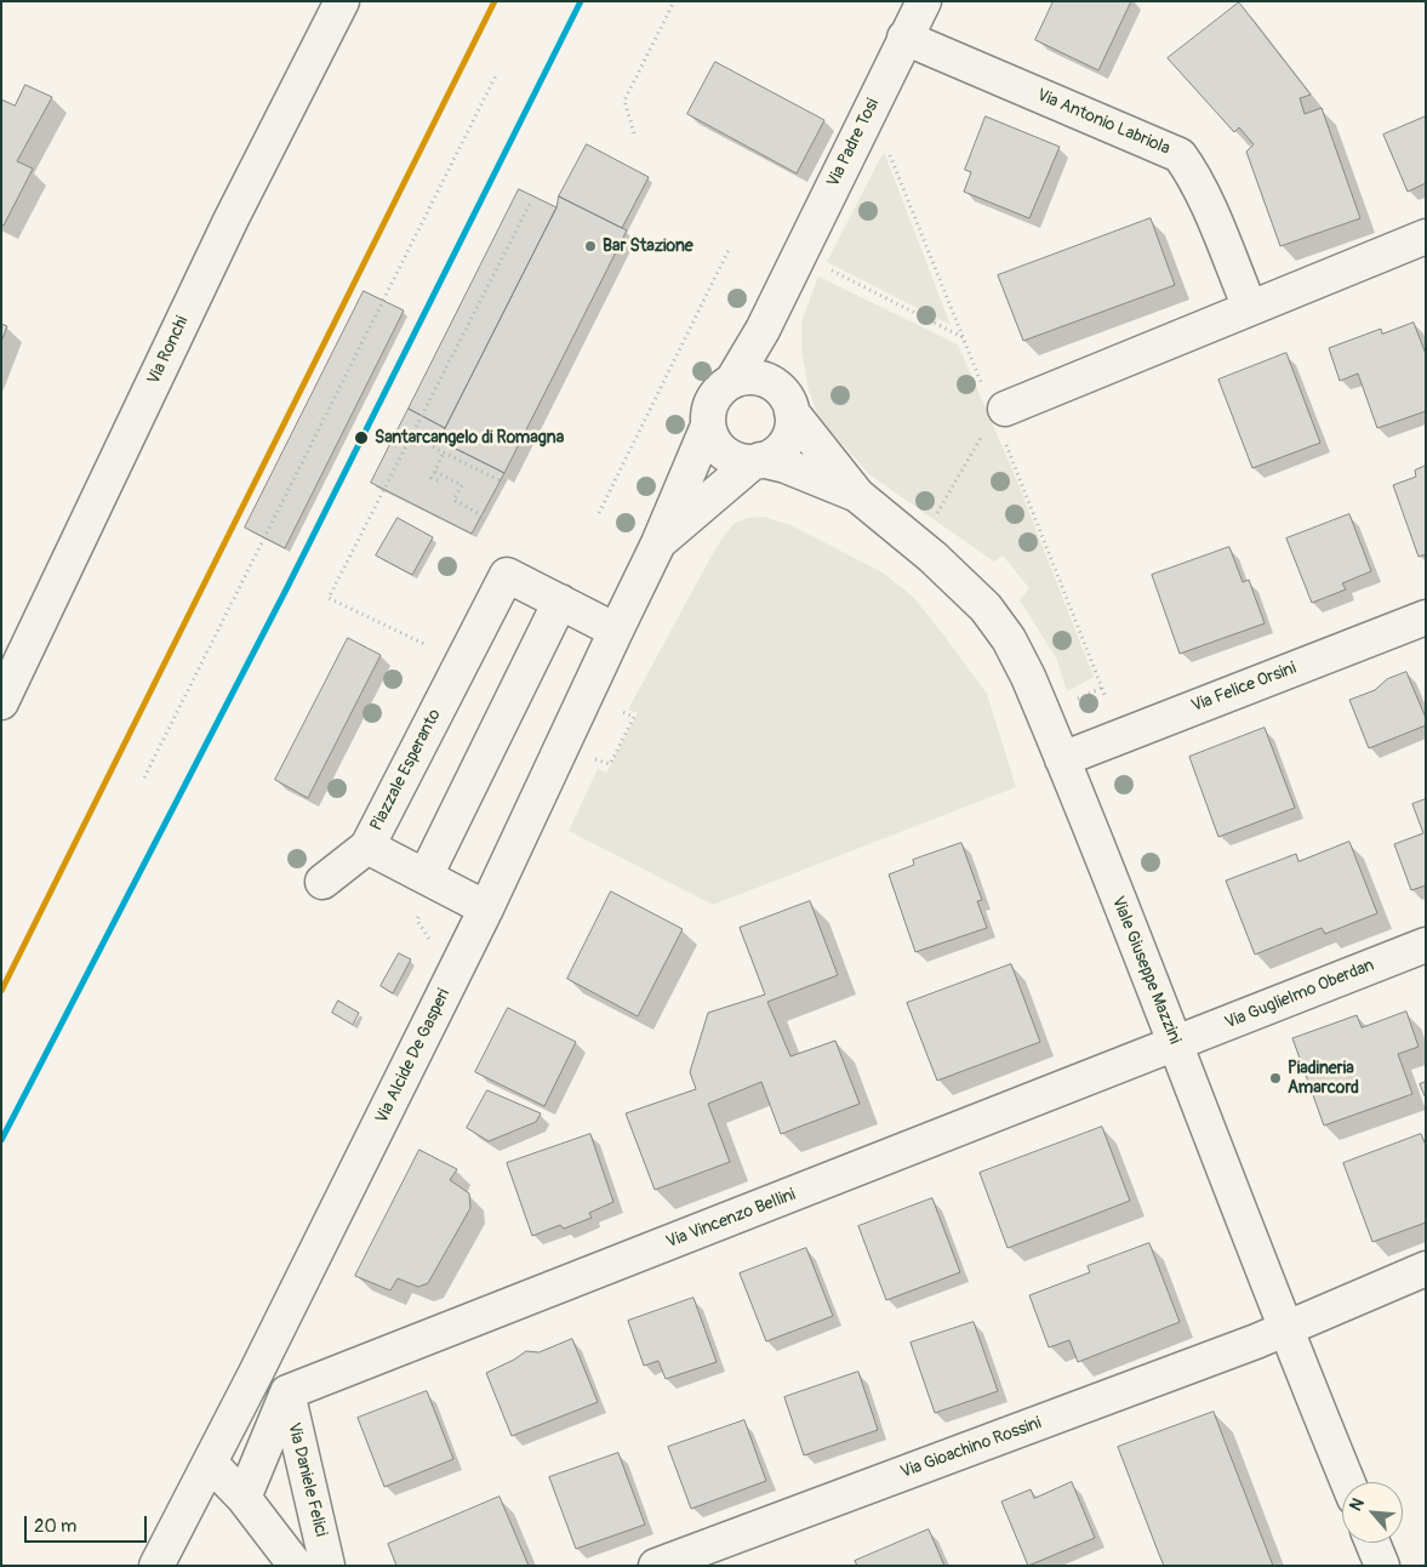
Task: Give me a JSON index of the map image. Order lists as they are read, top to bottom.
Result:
{
  "streets": {
    "street": [
      "Via Antonio Labriola",
      "Via Padre Tosi",
      "Via Ronchi",
      "Via Felice Orsini",
      "Piazzale Esperanto",
      "Viale Giuseppe Mazzini",
      "Via Guglielmo Oberdan",
      "Via Alcide De Gasperi",
      "Via Vincenzo Bellini",
      "Via Gioachino Rossini",
      "Via Daniele Felici"
    ]
  },
  "crossings": [
    ["Via Antonio Labriola", "Via Padre Tosi"],
    ["Via Padre Tosi", "Viale Giuseppe Mazzini"],
    ["Via Padre Tosi", "Via Alcide De Gasperi"],
    ["Via Felice Orsini", "Viale Giuseppe Mazzini"],
    ["Piazzale Esperanto", "Via Alcide De Gasperi"],
    ["Viale Giuseppe Mazzini", "Via Guglielmo Oberdan"],
    ["Viale Giuseppe Mazzini", "Via Alcide De Gasperi"],
    ["Viale Giuseppe Mazzini", "Via Vincenzo Bellini"],
    ["Viale Giuseppe Mazzini", "Via Gioachino Rossini"],
    ["Via Guglielmo Oberdan", "Via Vincenzo Bellini"],
    ["Via Vincenzo Bellini", "Via Daniele Felici"]
  ],
  "places": ["Bar Stazione", "Santarcangelo di Romagna", "Piadineria Amarcord"],
  "scale_bar": "20 m",
  "north": "top left"
}
